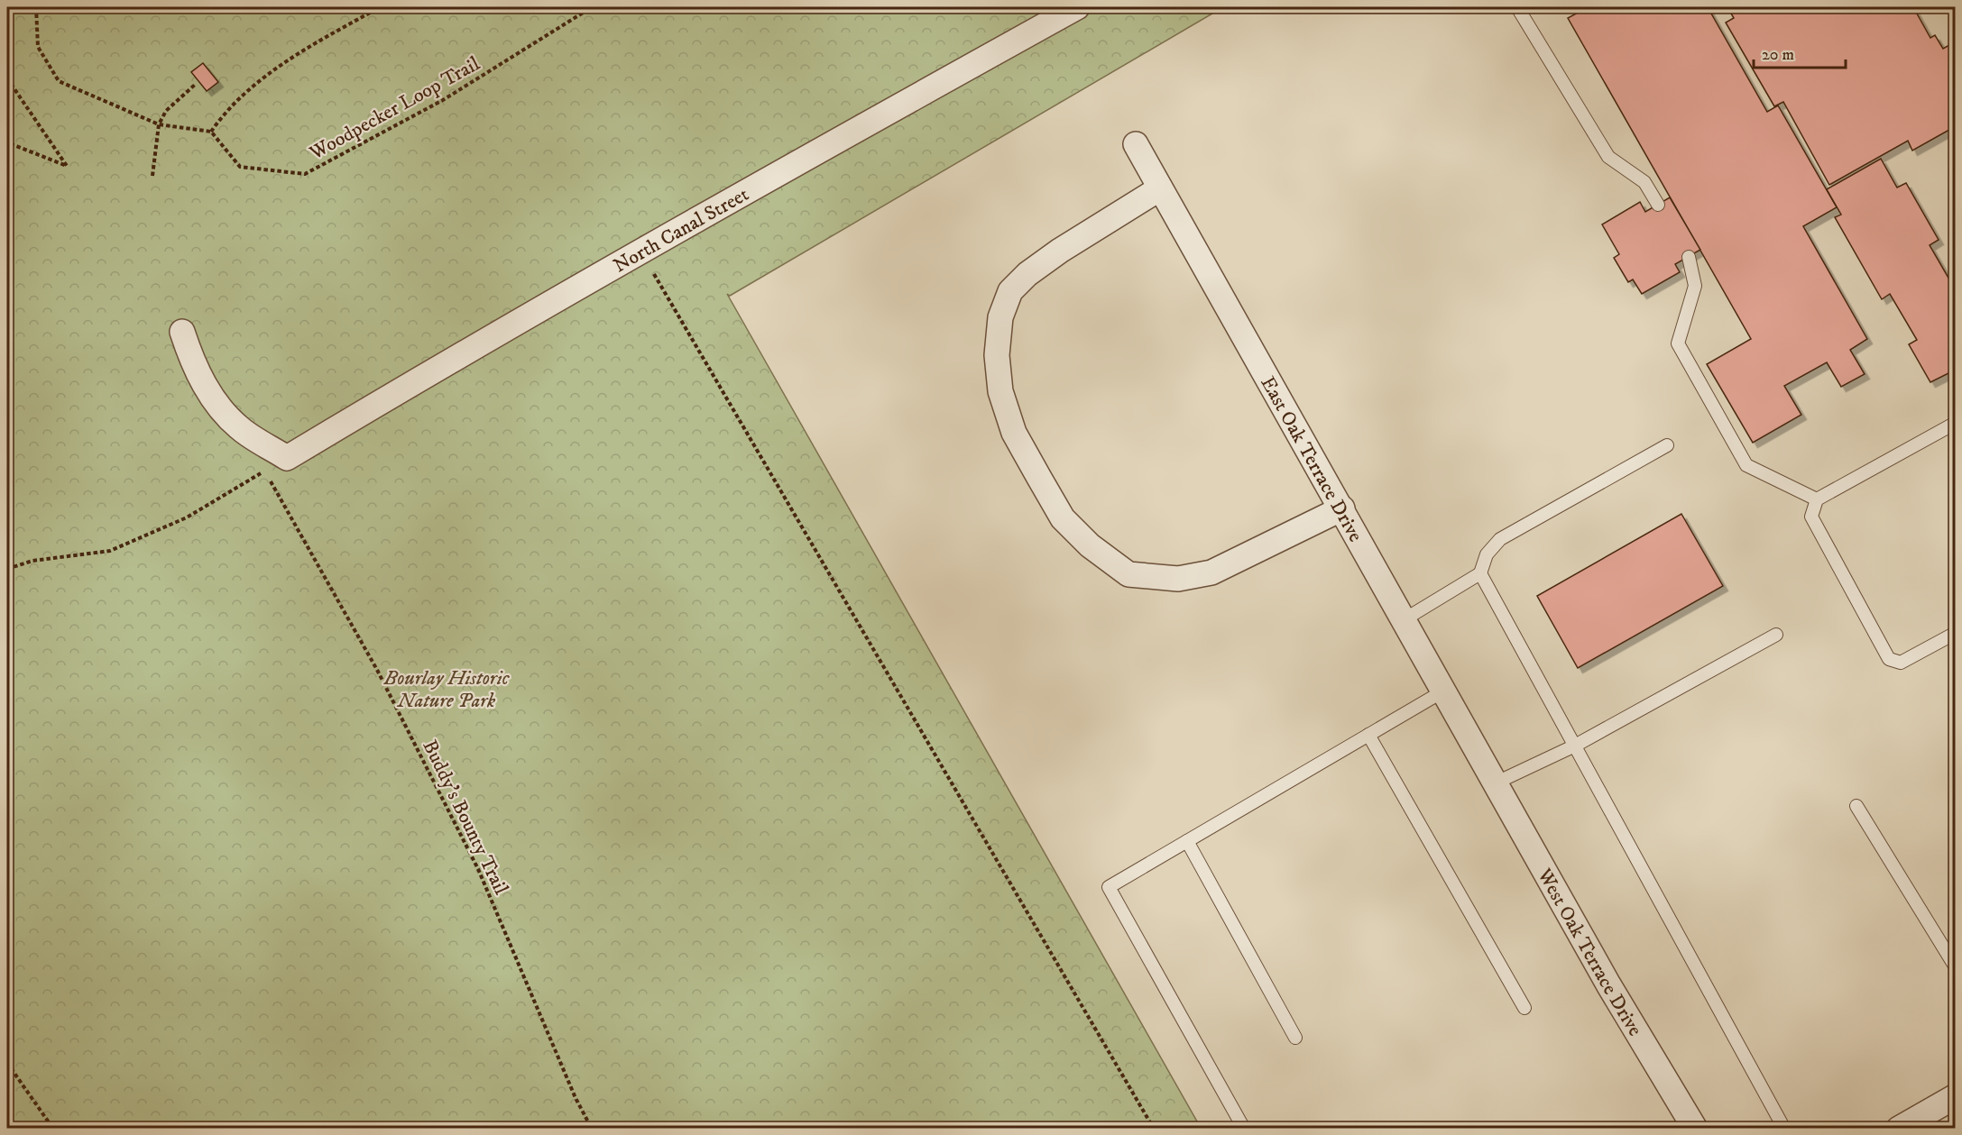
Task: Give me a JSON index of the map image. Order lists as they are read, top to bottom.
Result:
{
  "streets": {
    "street": ["North Canal Street", "East Oak Terrace Drive", "West Oak Terrace Drive"],
    "path": ["Woodpecker Loop Trail", "Buddy's Bounty Trail"]
  },
  "crossings": [
    ["East Oak Terrace Drive", "West Oak Terrace Drive"]
  ],
  "parks": ["Bourlay Historic Nature Park"],
  "scale_bar": "20 m"
}
